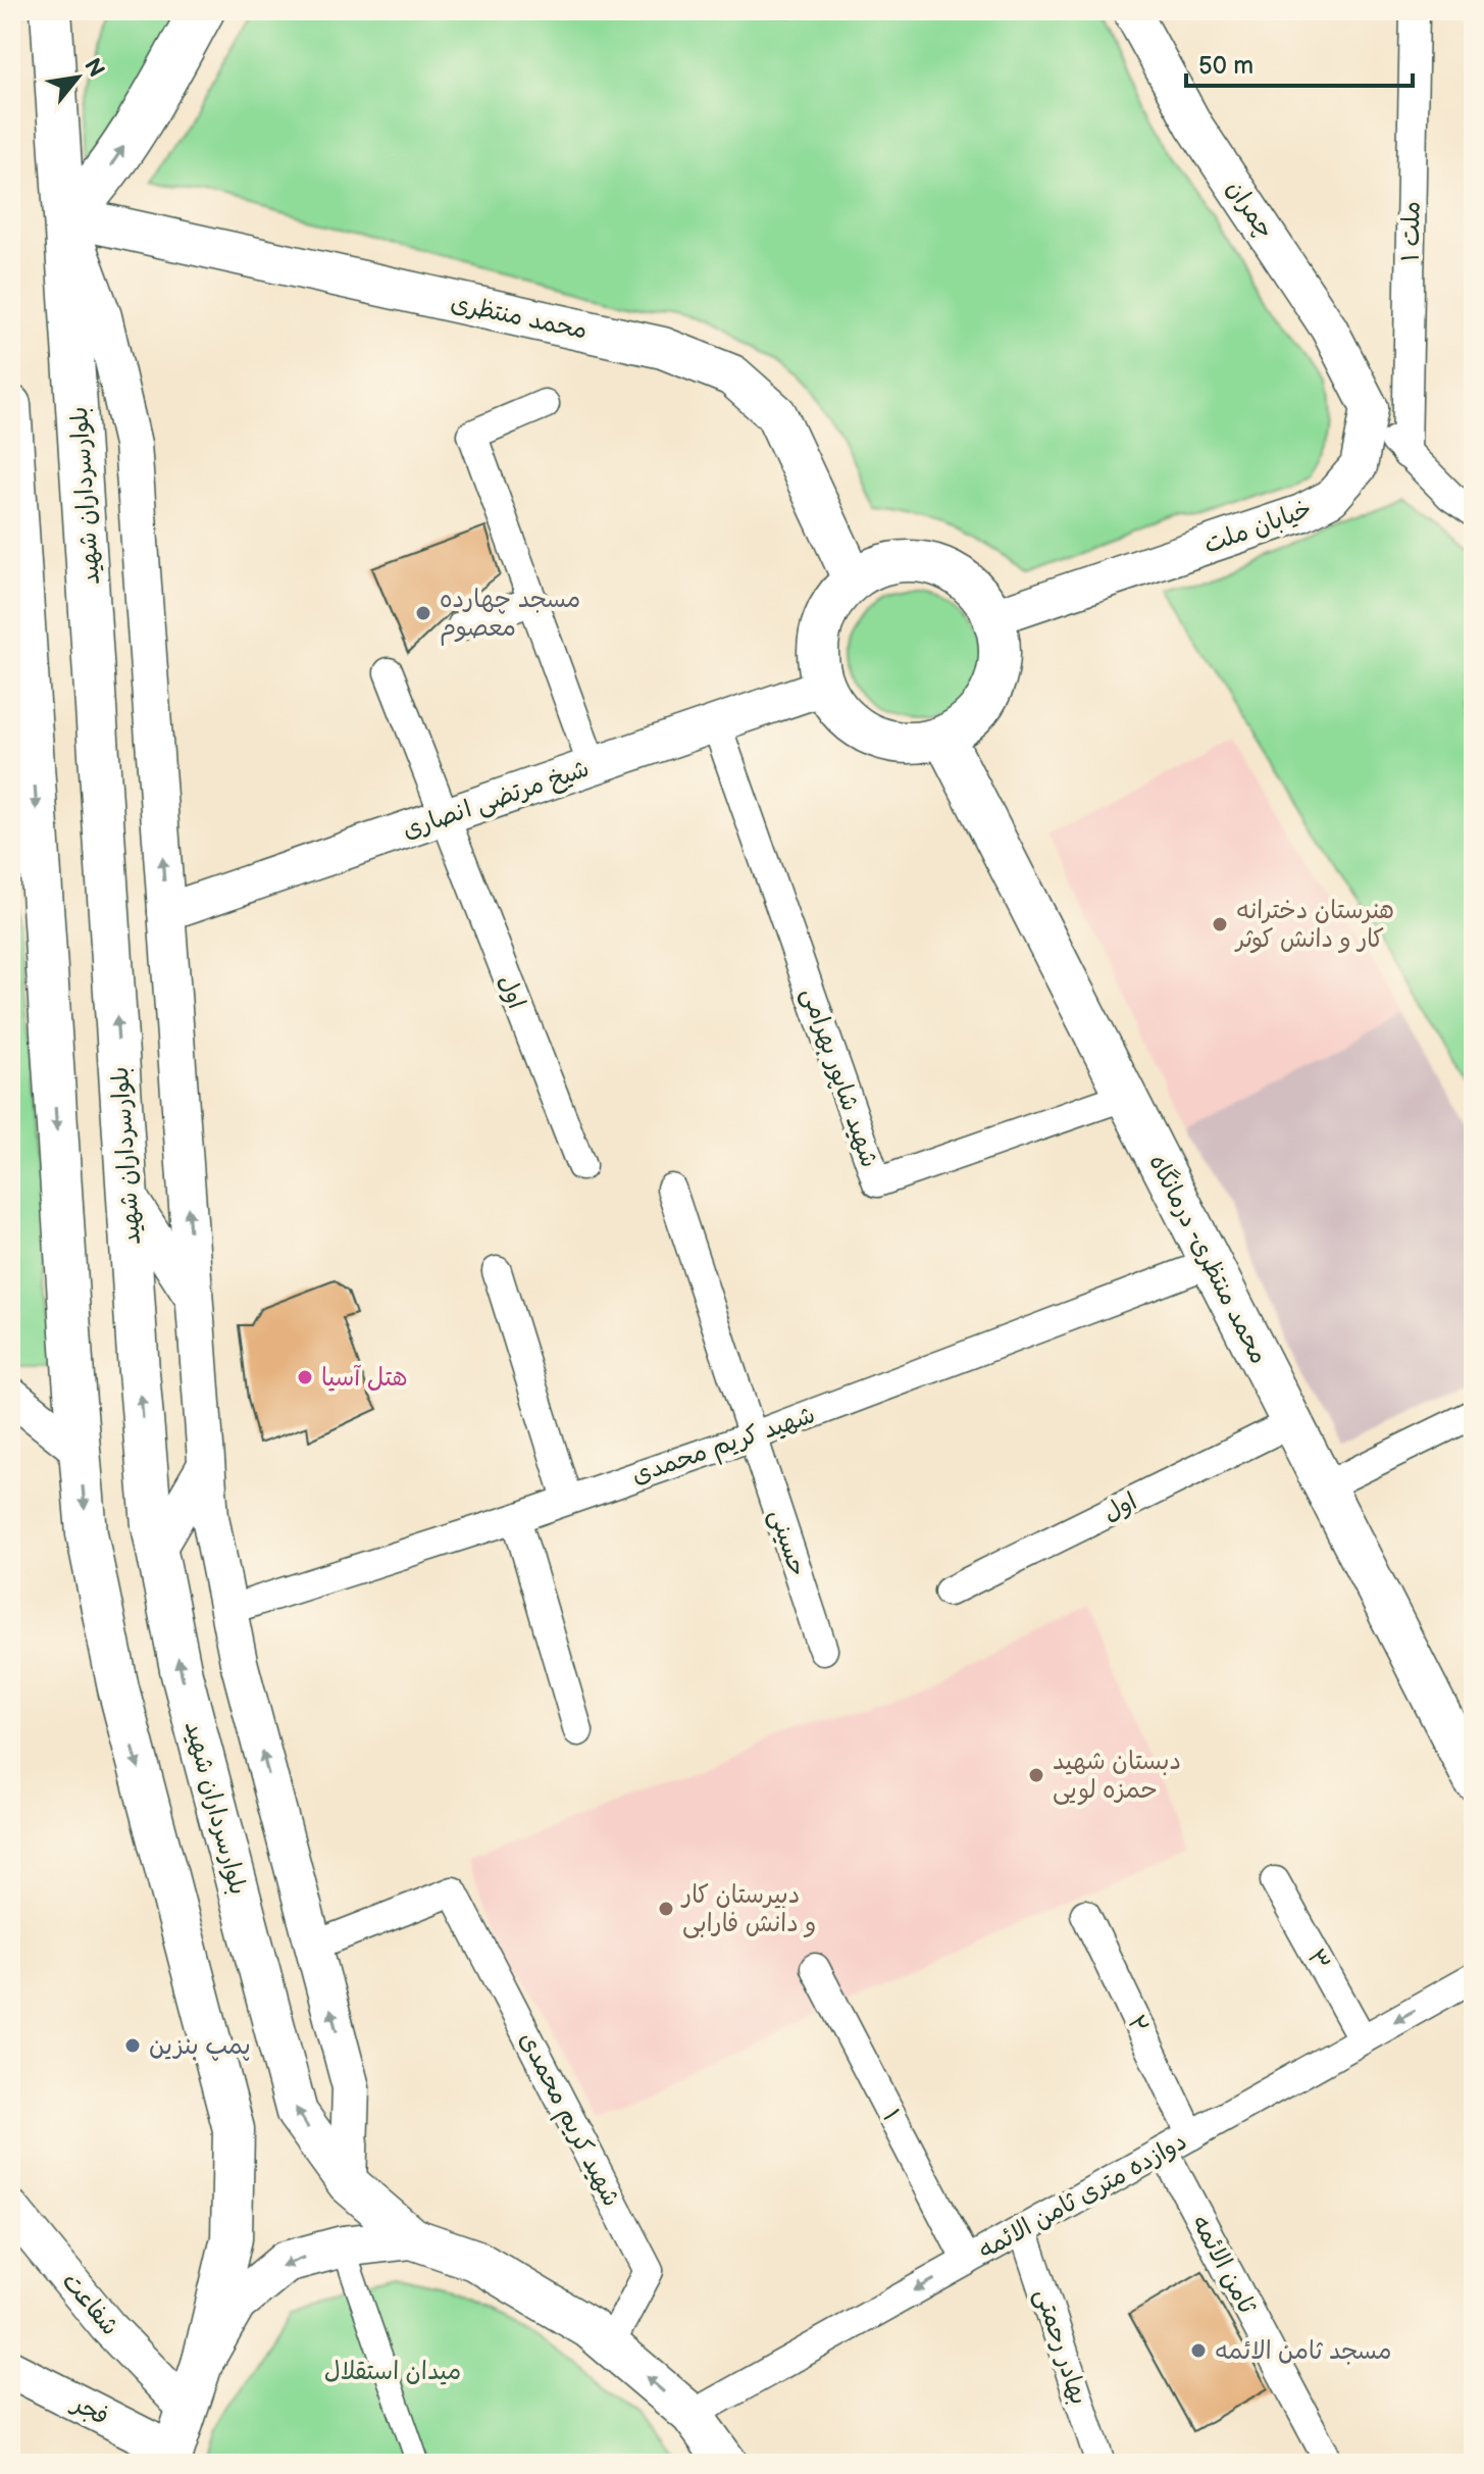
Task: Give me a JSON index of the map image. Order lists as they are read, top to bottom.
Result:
{
  "streets": {
    "main road": ["محمد منتظری", "بلوارسرداران شهید", "محمد منتظری- درمانگاه"],
    "street": [
      "چمران",
      "ملت ۱",
      "خیابان ملت",
      "شیخ مرتضی انصاری",
      "اول",
      "شهید شاپور بهرامی",
      "شهید کریم محمدی",
      "حسینی",
      "۳",
      "۲",
      "۱",
      "دوازده متری ثامن الائمه",
      "ثامن الائمه",
      "شفاعت",
      "بهادر رحمتی",
      "فجر"
    ]
  },
  "crossings": [
    ["چمران", "خیابان ملت"],
    ["محمد منتظری", "بلوارسرداران شهید"],
    ["محمد منتظری", "خیابان ملت"],
    ["محمد منتظری", "شیخ مرتضی انصاری"],
    ["محمد منتظری", "محمد منتظری- درمانگاه"],
    ["خیابان ملت", "شیخ مرتضی انصاری"],
    ["خیابان ملت", "محمد منتظری- درمانگاه"],
    ["شیخ مرتضی انصاری", "اول"],
    ["شیخ مرتضی انصاری", "شهید شاپور بهرامی"],
    ["شیخ مرتضی انصاری", "محمد منتظری- درمانگاه"],
    ["اول", "محمد منتظری- درمانگاه"],
    ["شهید شاپور بهرامی", "محمد منتظری- درمانگاه"],
    ["محمد منتظری- درمانگاه", "شهید کریم محمدی"],
    ["شهید کریم محمدی", "حسینی"],
    ["۳", "دوازده متری ثامن الائمه"],
    ["۲", "دوازده متری ثامن الائمه"],
    ["۱", "دوازده متری ثامن الائمه"],
    ["دوازده متری ثامن الائمه", "ثامن الائمه"],
    ["دوازده متری ثامن الائمه", "بهادر رحمتی"]
  ],
  "one_way": ["دوازده متری ثامن الائمه"],
  "parks": ["میدان استقلال"],
  "places": [
    "مسجد چهارده معصوم",
    "هنرستان دخترانه کار و دانش کوثر",
    "هتل آسیا",
    "دبستان شهید حمزه لویی",
    "دبیرستان کار و دانش فارابی",
    "پمپ بنزین",
    "مسجد ثامن الائمه"
  ],
  "scale_bar": "50 m",
  "north": "top right"
}
